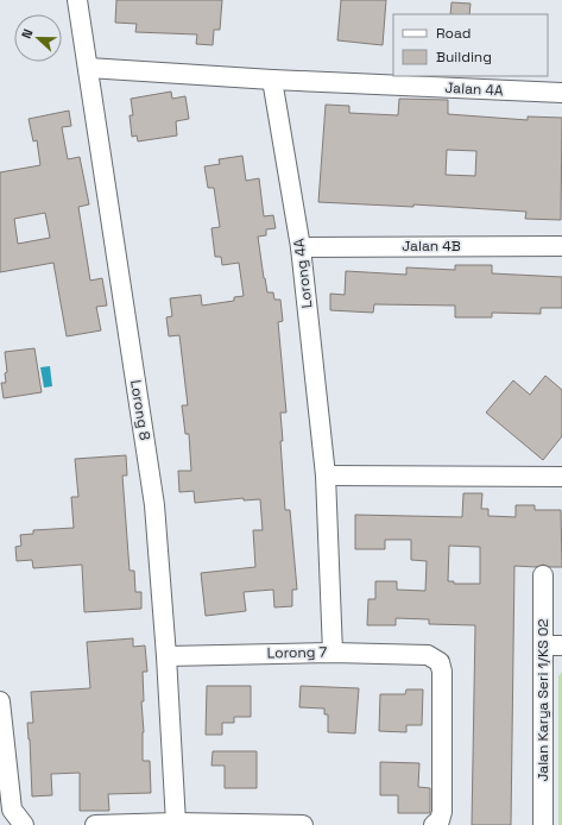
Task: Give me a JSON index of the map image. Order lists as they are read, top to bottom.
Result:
{
  "streets": {
    "street": [
      "Jalan 4A",
      "Jalan 4B",
      "Lorong 4A",
      "Lorong 8",
      "Lorong 7",
      "Jalan Karya Seri 1/KS 02"
    ]
  },
  "crossings": [
    ["Jalan 4A", "Lorong 4A"],
    ["Jalan 4B", "Lorong 4A"],
    ["Lorong 4A", "Lorong 7"],
    ["Lorong 8", "Lorong 7"]
  ],
  "legend": ["Road", "Building"],
  "north": "left"
}
